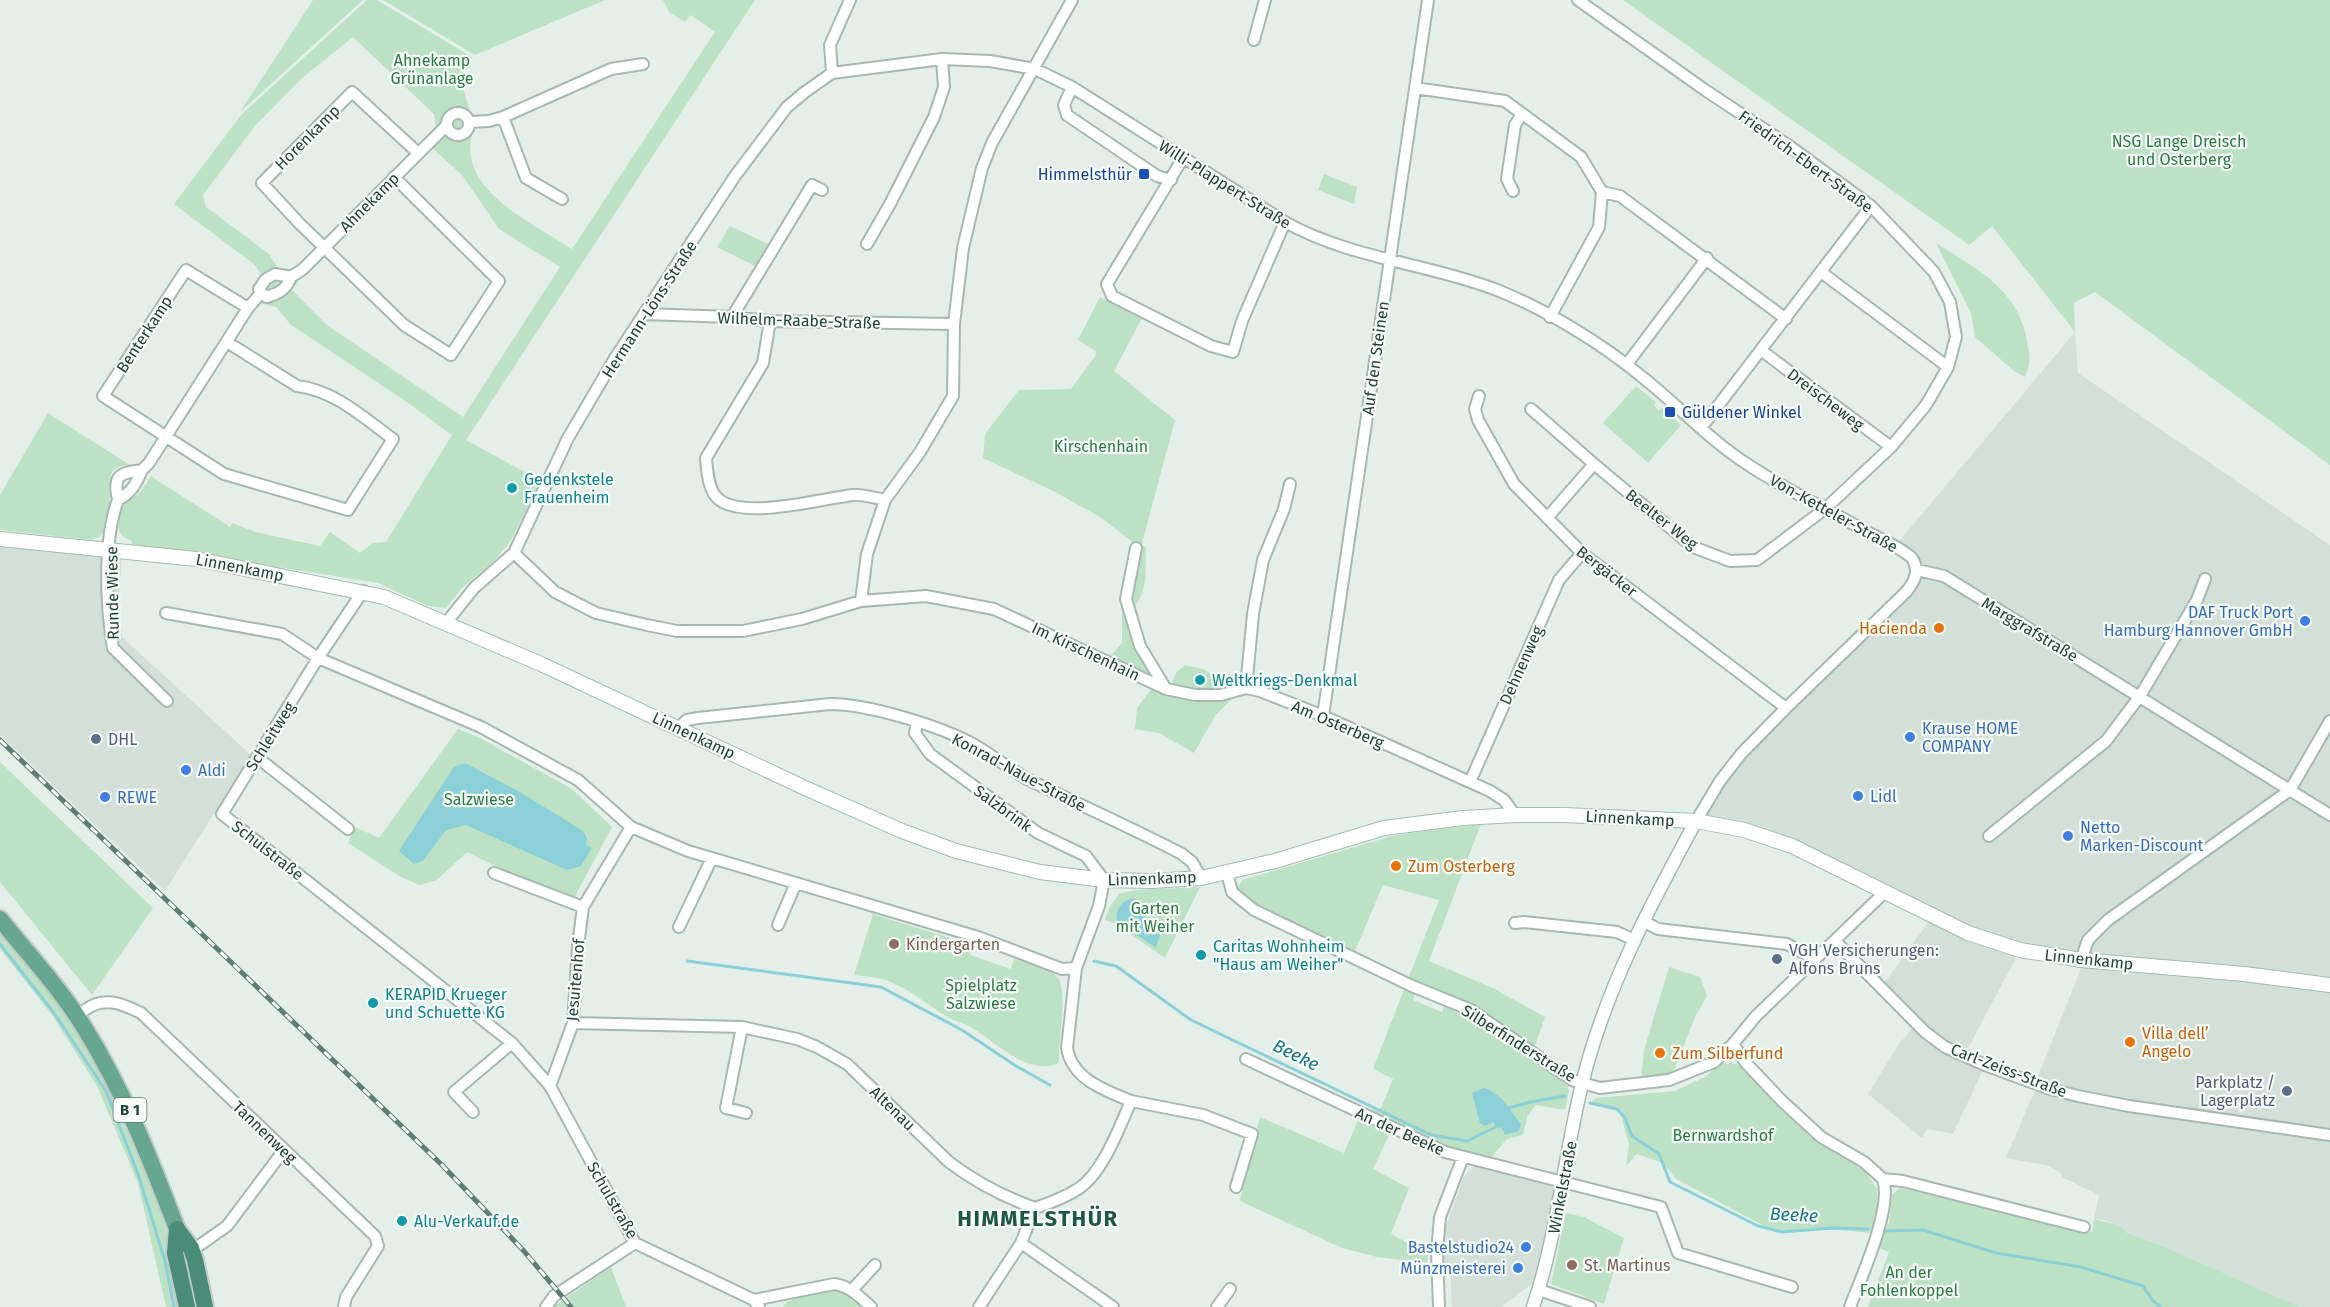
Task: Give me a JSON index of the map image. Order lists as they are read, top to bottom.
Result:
{
  "streets": {
    "highway": ["B 1"],
    "main road": ["Linnenkamp"],
    "street": [
      "Horenkamp",
      "Friedrich-Ebert-Straße",
      "Willi-Plappert-Straße",
      "Ahnekamp",
      "Hermann-Löns-Straße",
      "Wilhelm-Raabe-Straße",
      "Benterkamp",
      "Auf den Steinen",
      "Dreischeweg",
      "Von-Ketteler-Straße",
      "Beelter Weg",
      "Bergäcker",
      "Runde Wiese",
      "Marggrafstraße",
      "Im Kirschenhain",
      "Dehnenweg",
      "Am Osterberg",
      "Schleitweg",
      "Konrad-Naue-Straße",
      "Salzbrink",
      "Schulstraße",
      "Jesuitenhof",
      "Silberfinderstraße",
      "Carl-Zeiss-Straße",
      "Altenau",
      "An der Beeke",
      "Tannenweg",
      "Winkelstraße"
    ]
  },
  "crossings": [
    ["Horenkamp", "Ahnekamp"],
    ["Friedrich-Ebert-Straße", "Dreischeweg"],
    ["Friedrich-Ebert-Straße", "Von-Ketteler-Straße"],
    ["Friedrich-Ebert-Straße", "Beelter Weg"],
    ["Willi-Plappert-Straße", "Hermann-Löns-Straße"],
    ["Willi-Plappert-Straße", "Auf den Steinen"],
    ["Willi-Plappert-Straße", "Von-Ketteler-Straße"],
    ["Hermann-Löns-Straße", "Wilhelm-Raabe-Straße"],
    ["Hermann-Löns-Straße", "Linnenkamp"],
    ["Hermann-Löns-Straße", "Im Kirschenhain"],
    ["Auf den Steinen", "Von-Ketteler-Straße"],
    ["Auf den Steinen", "Am Osterberg"],
    ["Von-Ketteler-Straße", "Beelter Weg"],
    ["Von-Ketteler-Straße", "Marggrafstraße"],
    ["Linnenkamp", "Runde Wiese"],
    ["Linnenkamp", "Am Osterberg"],
    ["Linnenkamp", "Schleitweg"],
    ["Linnenkamp", "Konrad-Naue-Straße"],
    ["Linnenkamp", "Salzbrink"],
    ["Linnenkamp", "Silberfinderstraße"],
    ["Bergäcker", "Dehnenweg"],
    ["Im Kirschenhain", "Am Osterberg"],
    ["Dehnenweg", "Am Osterberg"],
    ["Schleitweg", "Schulstraße"],
    ["Konrad-Naue-Straße", "Salzbrink"],
    ["Schulstraße", "Jesuitenhof"],
    ["Jesuitenhof", "Altenau"],
    ["Silberfinderstraße", "Carl-Zeiss-Straße"],
    ["Silberfinderstraße", "Winkelstraße"],
    ["An der Beeke", "Winkelstraße"]
  ],
  "districts": ["HIMMELSTHÜR"],
  "water": ["Beeke"],
  "parks": [
    "Ahnekamp Grünanlage",
    "NSG Lange Dreisch und Osterberg",
    "Kirschenhain",
    "Salzwiese",
    "Garten mit Weiher",
    "Spielplatz Salzwiese",
    "Bernwardshof",
    "An der Fohlenkoppel"
  ],
  "places": {
    "transit": ["Himmelsthür", "Güldener Winkel"],
    "other": [
      "Gedenkstele Frauenheim",
      "DAF Truck Port Hamburg Hannover GmbH",
      "Hacienda",
      "Weltkriegs-Denkmal",
      "Krause HOME COMPANY",
      "DHL",
      "Aldi",
      "Lidl",
      "REWE",
      "Netto Marken-Discount",
      "Zum Osterberg",
      "Kindergarten",
      "Caritas Wohnheim \"Haus am Weiher\"",
      "VGH Versicherungen: Alfons Bruns",
      "KERAPID Krueger und Schuette KG",
      "Villa dell’ Angelo",
      "Zum Silberfund",
      "Parkplatz / Lagerplatz",
      "Alu-Verkauf.de",
      "Bastelstudio24",
      "St. Martinus",
      "Münzmeisterei"
    ]
  }
}
